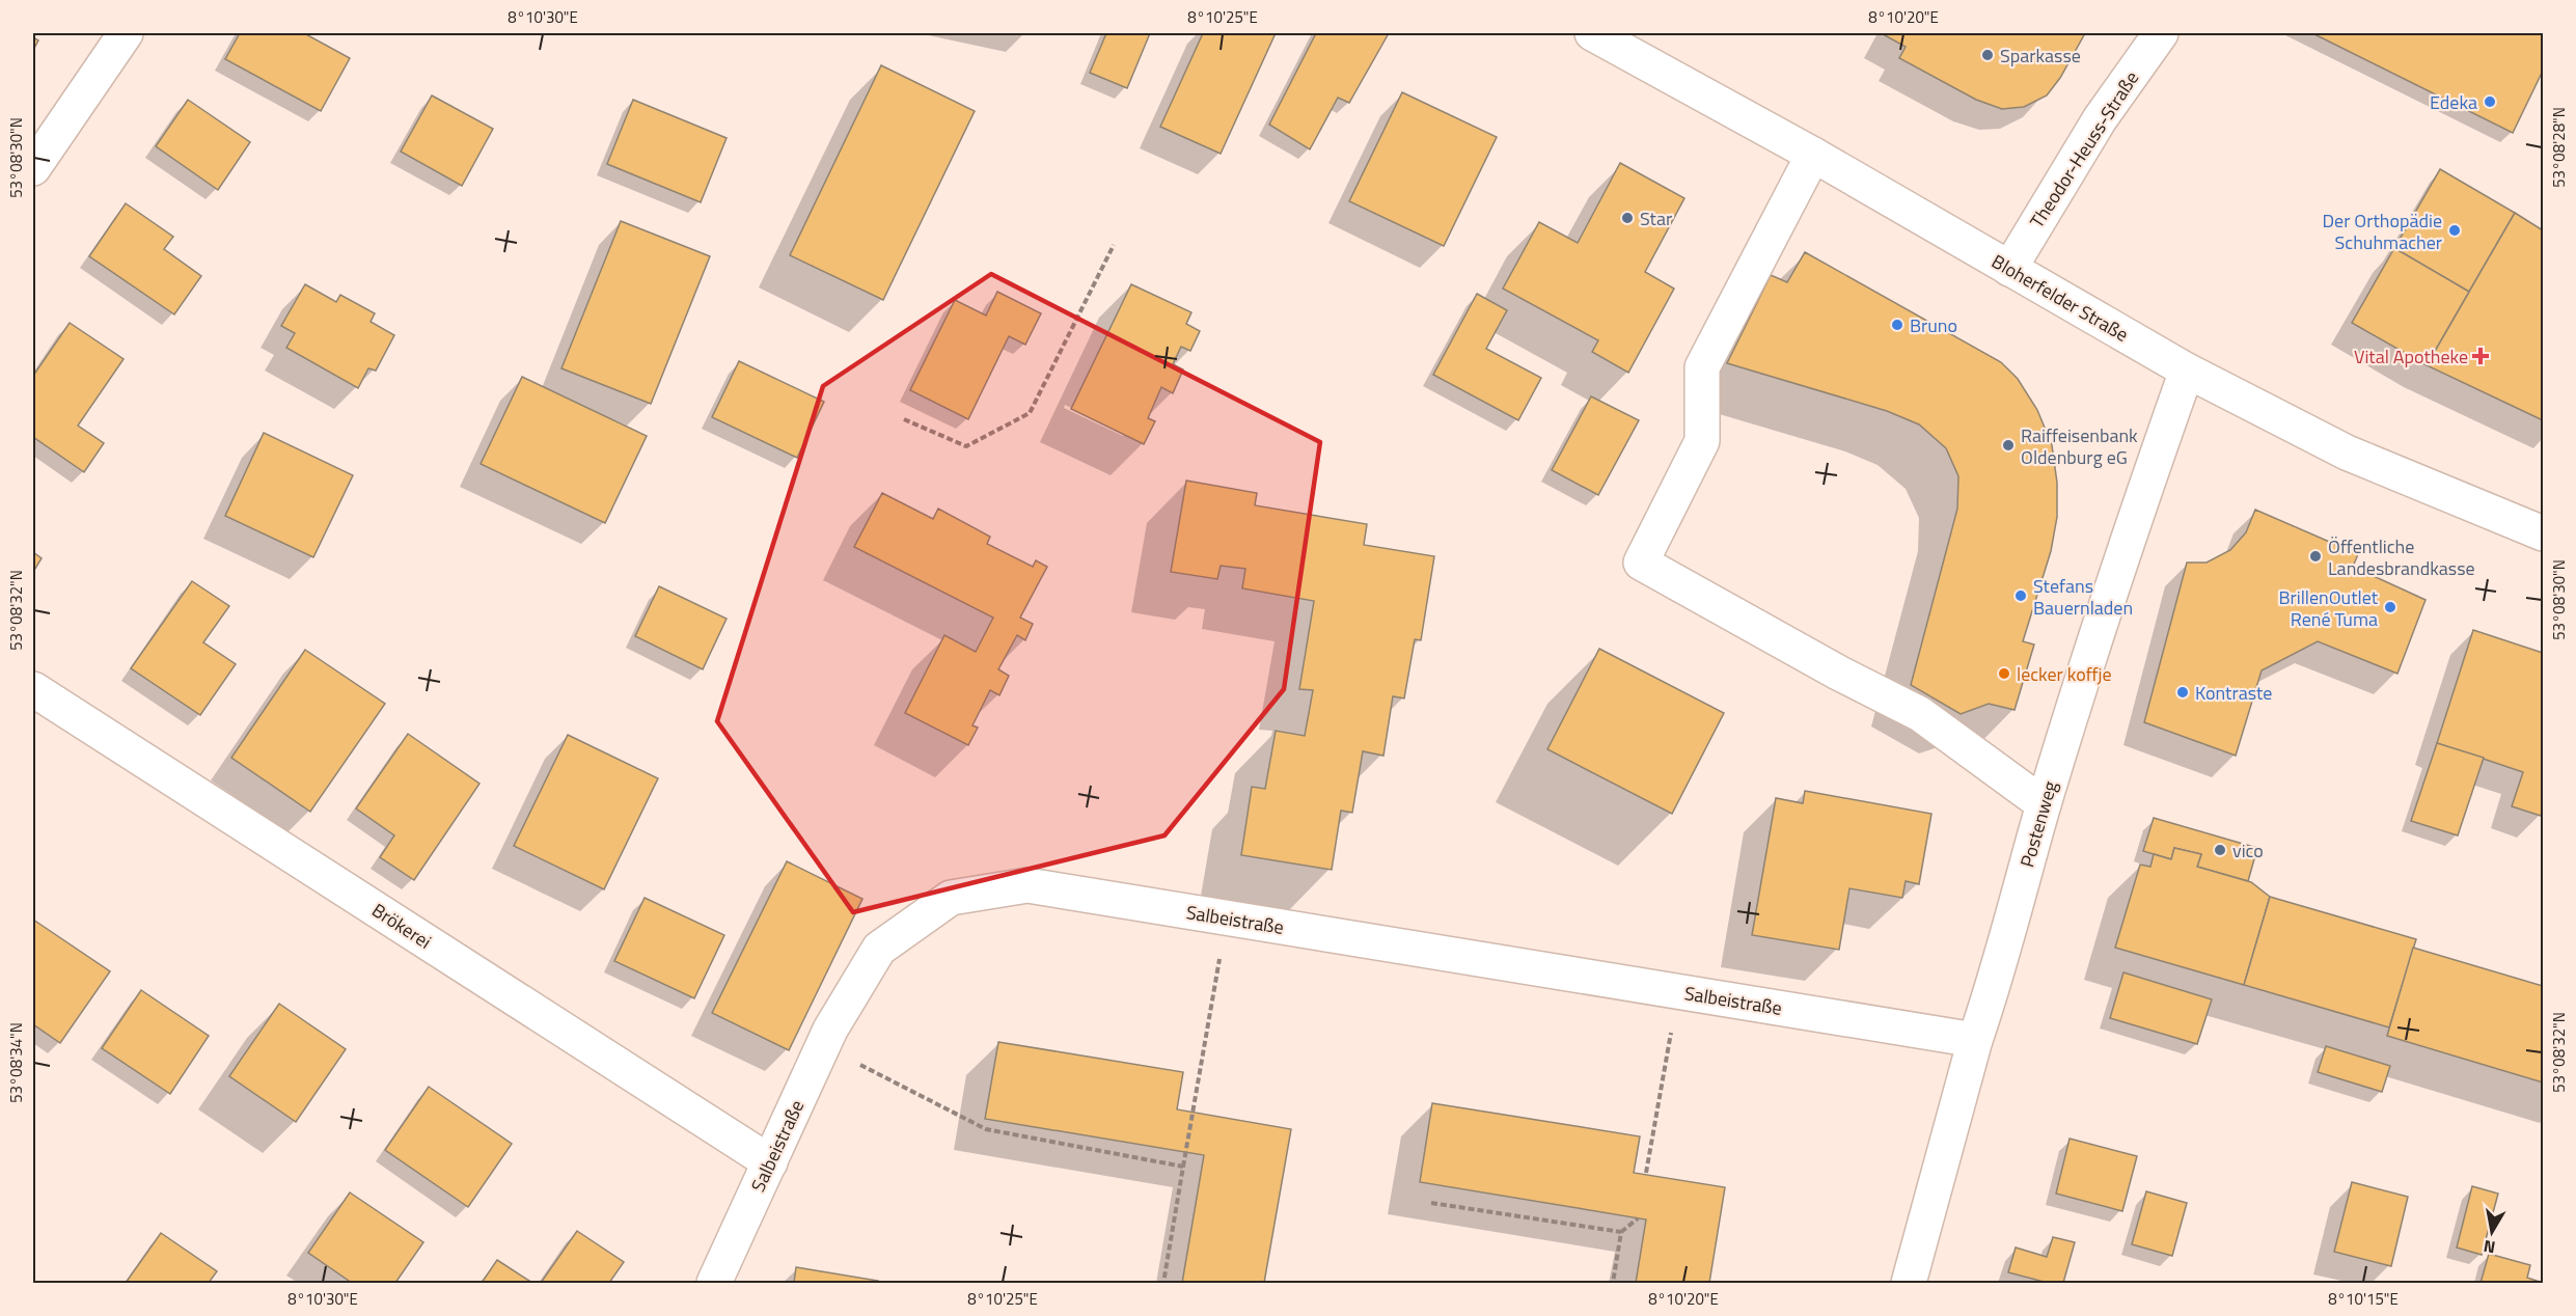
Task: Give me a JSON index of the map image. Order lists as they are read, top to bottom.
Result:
{
  "streets": {
    "street": [
      "Theodor-Heuss-Straße",
      "Bloherfelder Straße",
      "Postenweg",
      "Salbeistraße",
      "Brökerei"
    ]
  },
  "crossings": [
    ["Theodor-Heuss-Straße", "Bloherfelder Straße"],
    ["Bloherfelder Straße", "Postenweg"],
    ["Postenweg", "Salbeistraße"],
    ["Salbeistraße", "Brökerei"]
  ],
  "places": {
    "other": [
      "Sparkasse",
      "Edeka",
      "Star",
      "Der Orthopädie Schuhmacher",
      "Bruno",
      "Raiffeisenbank Oldenburg eG",
      "Öffentliche Landesbrandkasse",
      "Stefans Bauernladen",
      "BrillenOutlet René Tuma",
      "lecker koffje",
      "Kontraste",
      "vico"
    ],
    "health": ["Vital Apotheke"]
  },
  "north": "bottom",
  "coordinates": [
    "8°10'30\"E",
    "8°10'25\"E",
    "8°10'20\"E",
    "53°08'28\"N",
    "53°08'30\"N",
    "53°08'32\"N",
    "53°08'34\"N",
    "8°10'15\"E"
  ]
}
